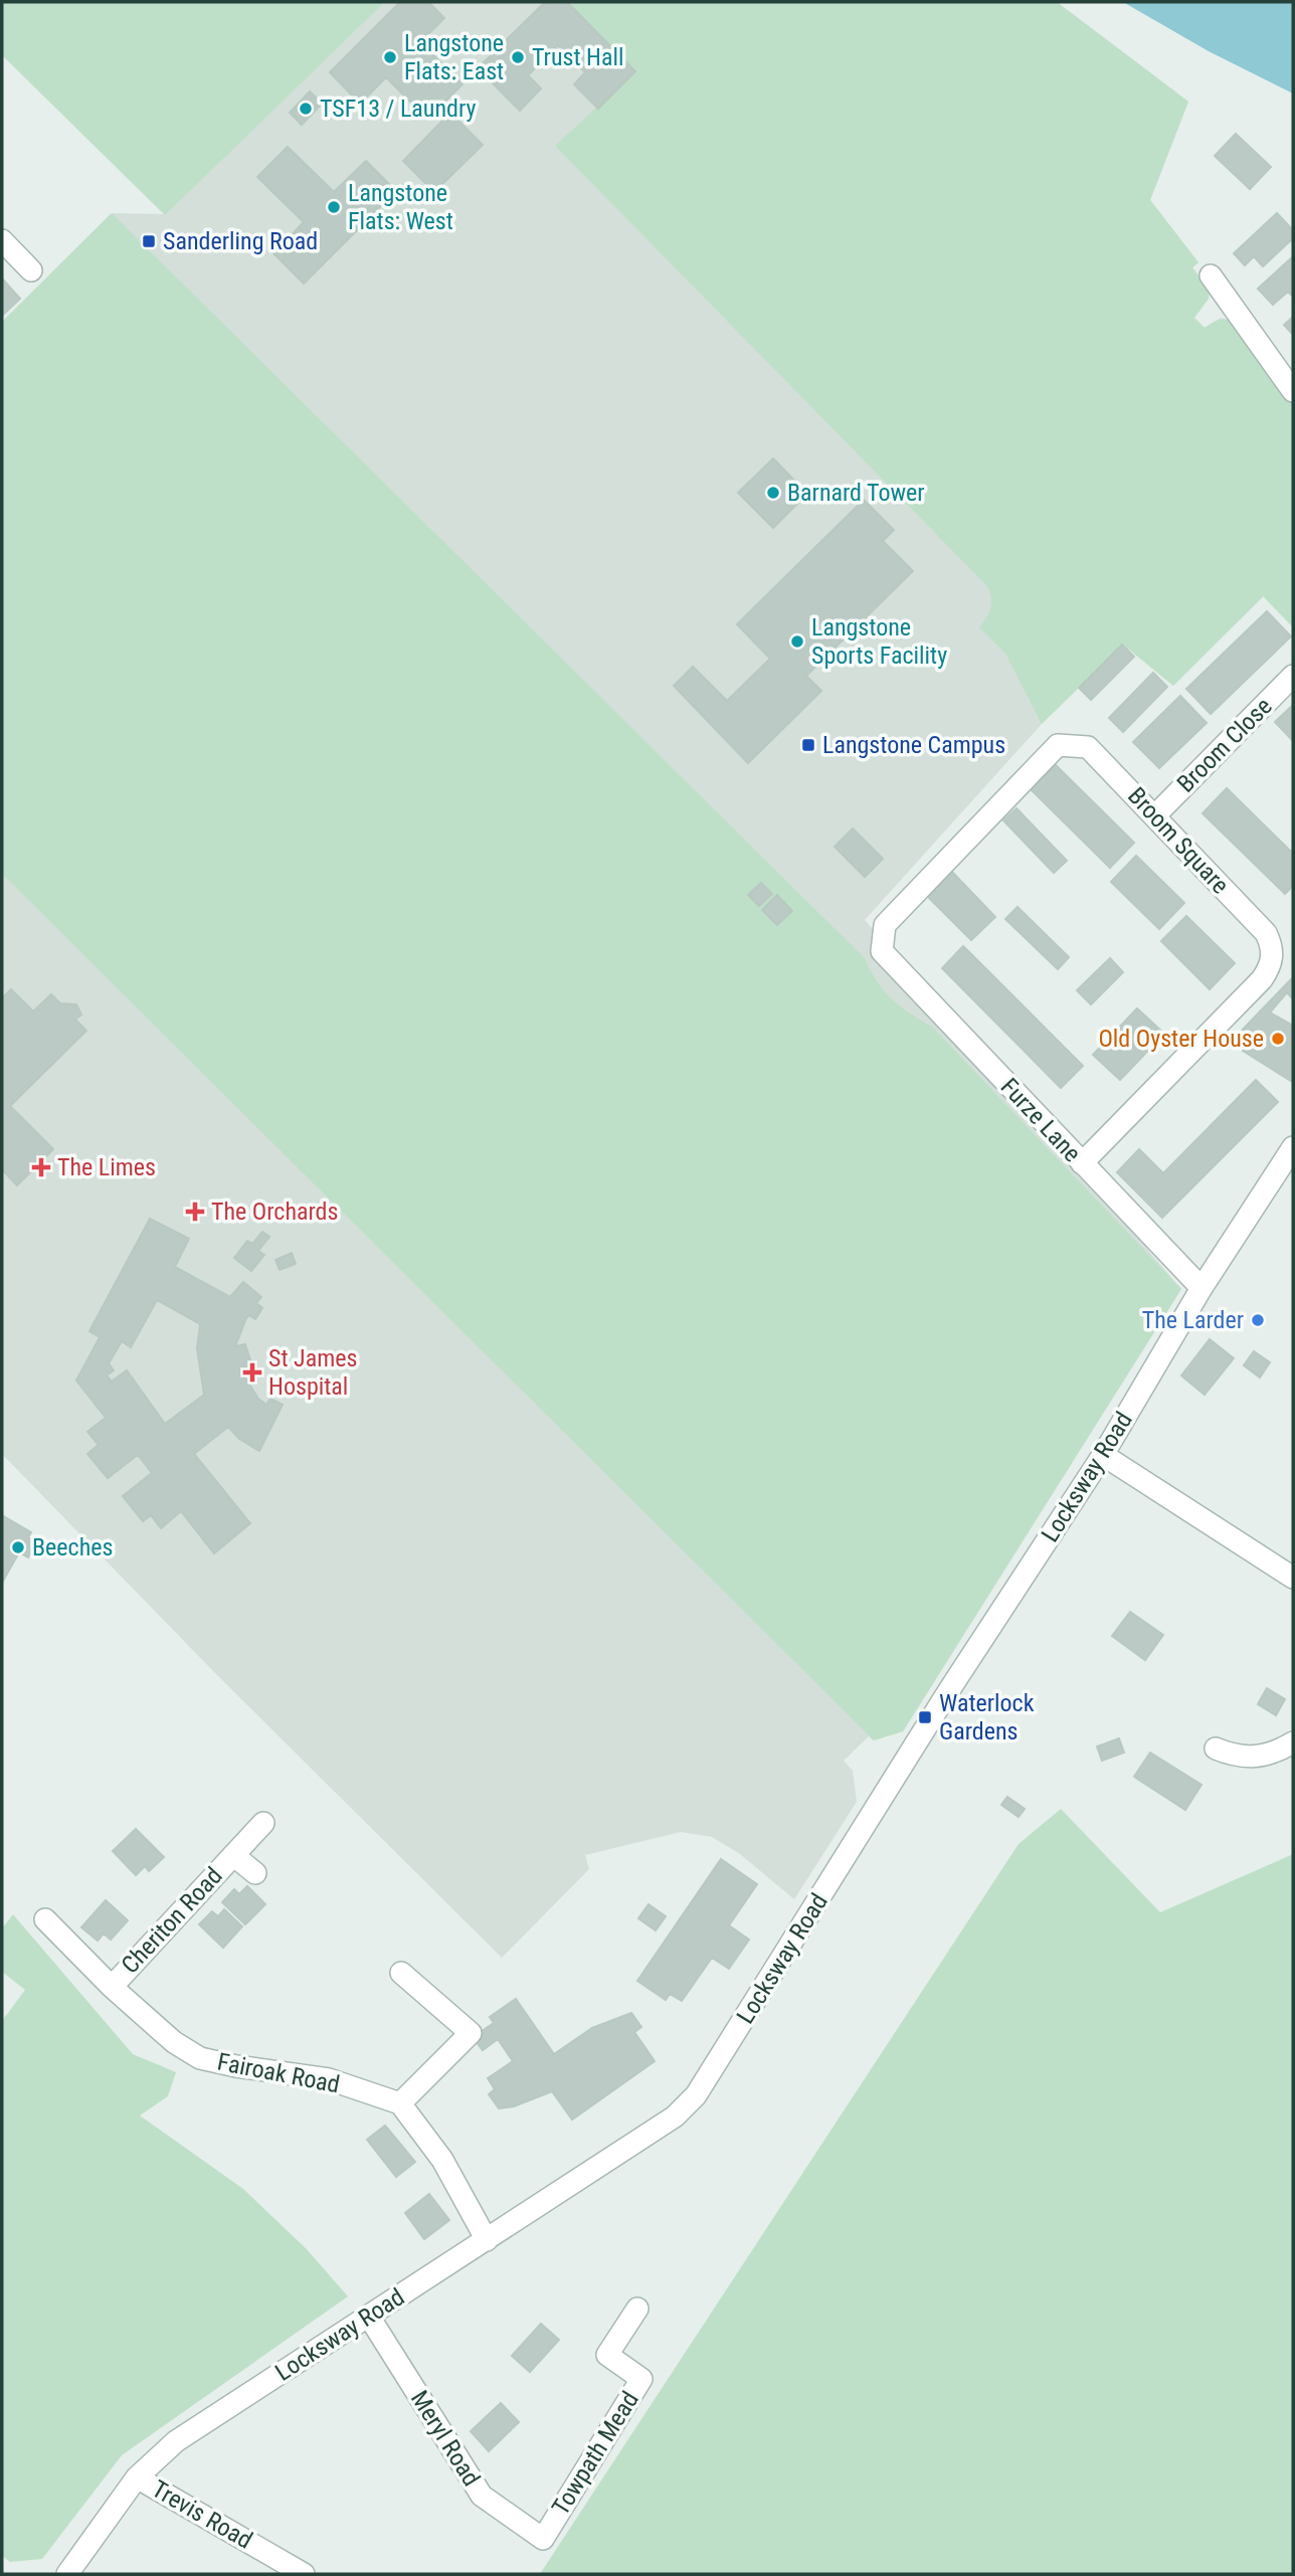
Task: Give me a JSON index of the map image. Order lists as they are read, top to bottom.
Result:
{
  "streets": {
    "street": [
      "Broom Close",
      "Broom Square",
      "Furze Lane",
      "Locksway Road",
      "Cheriton Road",
      "Fairoak Road",
      "Meryl Road",
      "Towpath Mead",
      "Trevis Road"
    ]
  },
  "crossings": [
    ["Broom Close", "Broom Square"],
    ["Broom Square", "Furze Lane"],
    ["Furze Lane", "Locksway Road"],
    ["Locksway Road", "Meryl Road"],
    ["Locksway Road", "Trevis Road"],
    ["Cheriton Road", "Fairoak Road"],
    ["Meryl Road", "Towpath Mead"]
  ],
  "places": {
    "other": [
      "Langstone Flats: East",
      "Trust Hall",
      "TSF13 / Laundry",
      "Langstone Flats: West",
      "Barnard Tower",
      "Langstone Sports Facility",
      "Old Oyster House",
      "The Larder",
      "Beeches"
    ],
    "transit": ["Sanderling Road", "Langstone Campus", "Waterlock Gardens"],
    "health": ["The Limes", "The Orchards", "St James Hospital"]
  }
}
